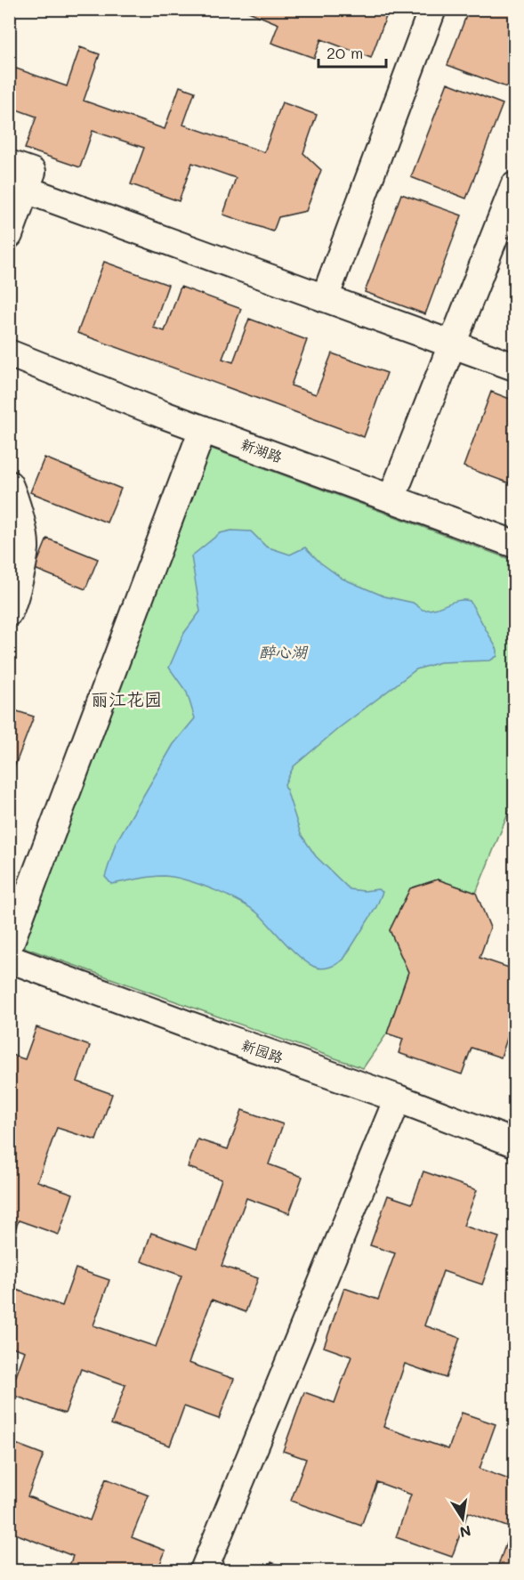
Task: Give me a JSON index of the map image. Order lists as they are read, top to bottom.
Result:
{
  "streets": {
    "street": ["新湖路", "新园路"]
  },
  "districts": ["丽江花园"],
  "water": ["醉心湖"],
  "scale_bar": "20 m",
  "north": "bottom"
}
